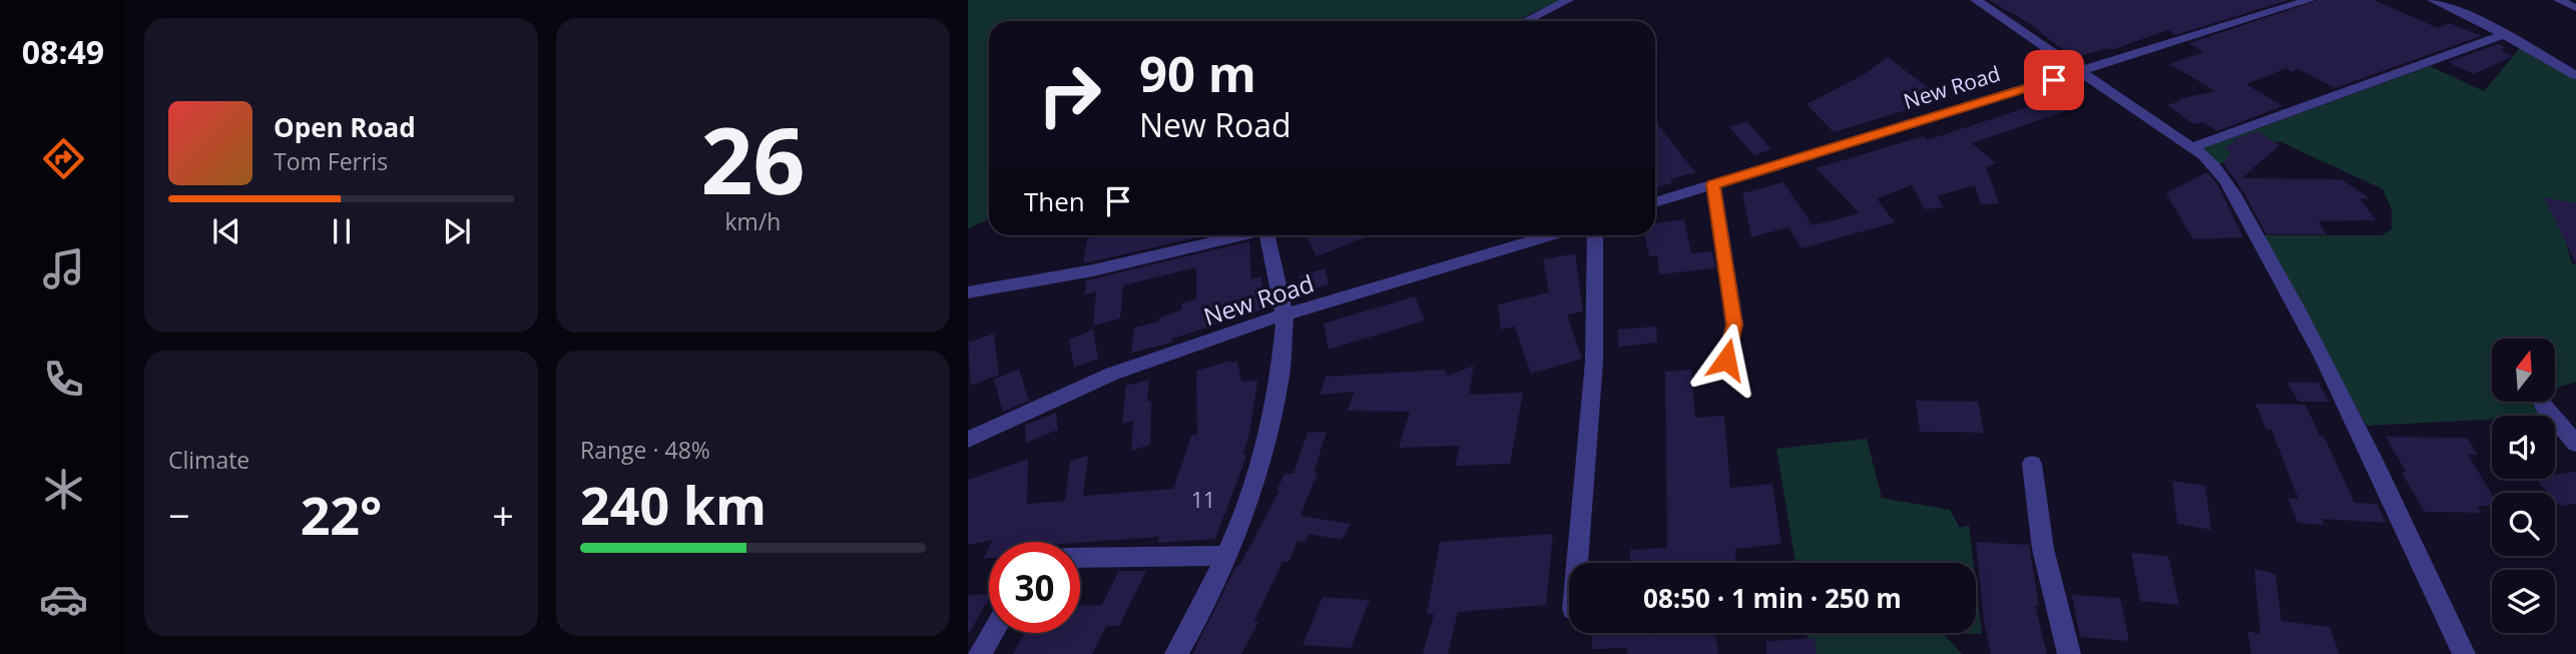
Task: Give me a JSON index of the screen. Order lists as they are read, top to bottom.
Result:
{
  "streets": {
    "street": ["New Road"]
  },
  "house_numbers": ["11"],
  "north": "top",
  "page": {
    "tabs": "08:49",
    "tile": [
      ["26", "km/h"],
      "Climate",
      ["Range · 48%", "240 km"]
    ],
    "turn": ["90 m", "New Road"],
    "song": ["Open Road", "Tom Ferris"],
    "then": "Then",
    "heat": ["−", "22°", "+"],
    "limit": "30",
    "trip": "08:50 · 1 min · 250 m"
  }
}
